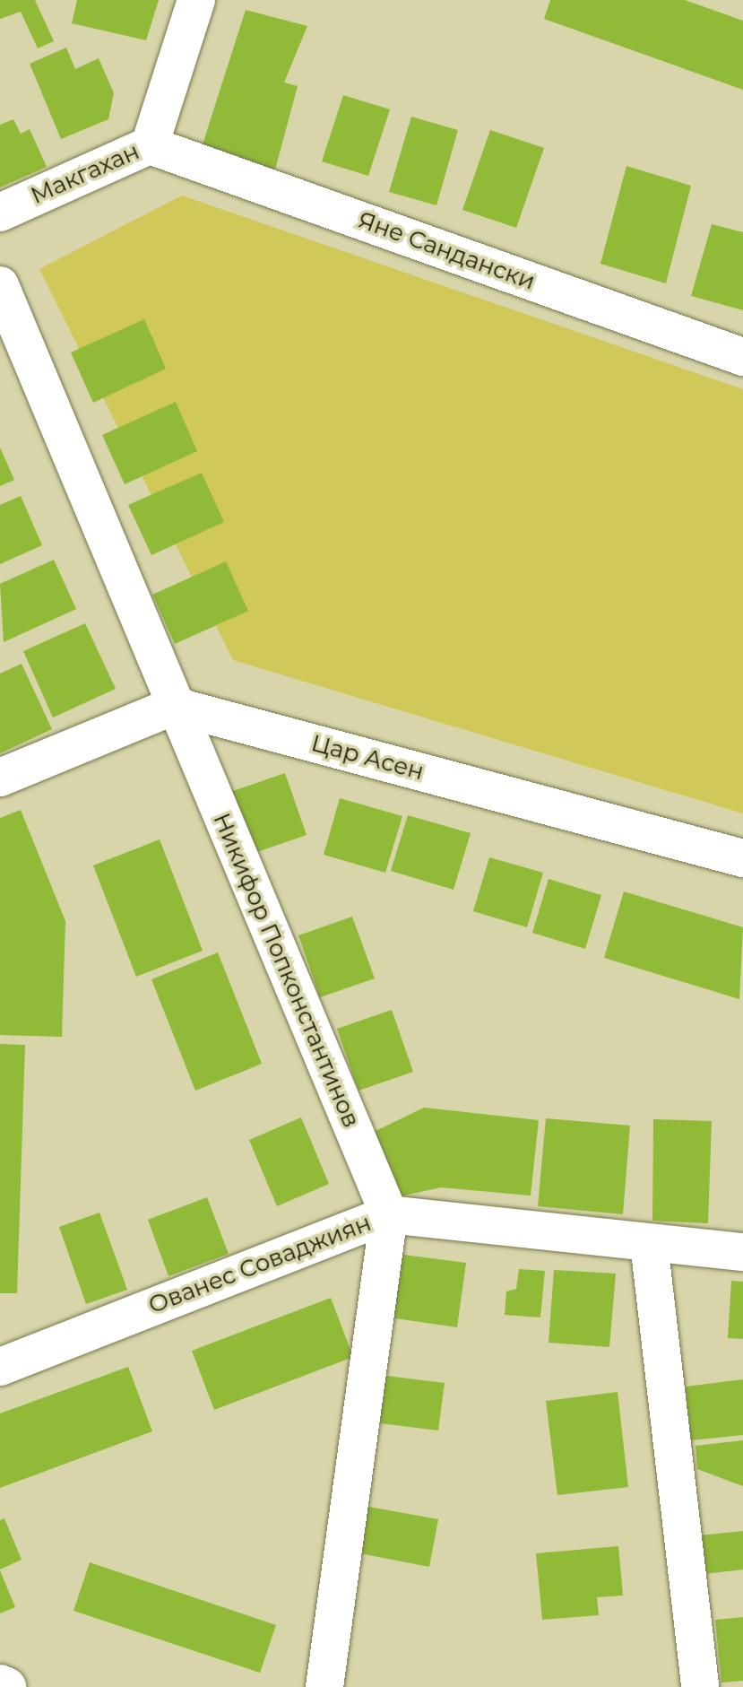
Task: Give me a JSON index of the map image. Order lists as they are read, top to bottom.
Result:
{
  "streets": {
    "street": [
      "Макгахан",
      "Яне Сандански",
      "Цар Асен",
      "Никифор Попконстантинов",
      "Ованес Соваджиян"
    ]
  },
  "crossings": [
    ["Макгахан", "Яне Сандански"],
    ["Цар Асен", "Никифор Попконстантинов"],
    ["Никифор Попконстантинов", "Ованес Соваджиян"]
  ]
}
